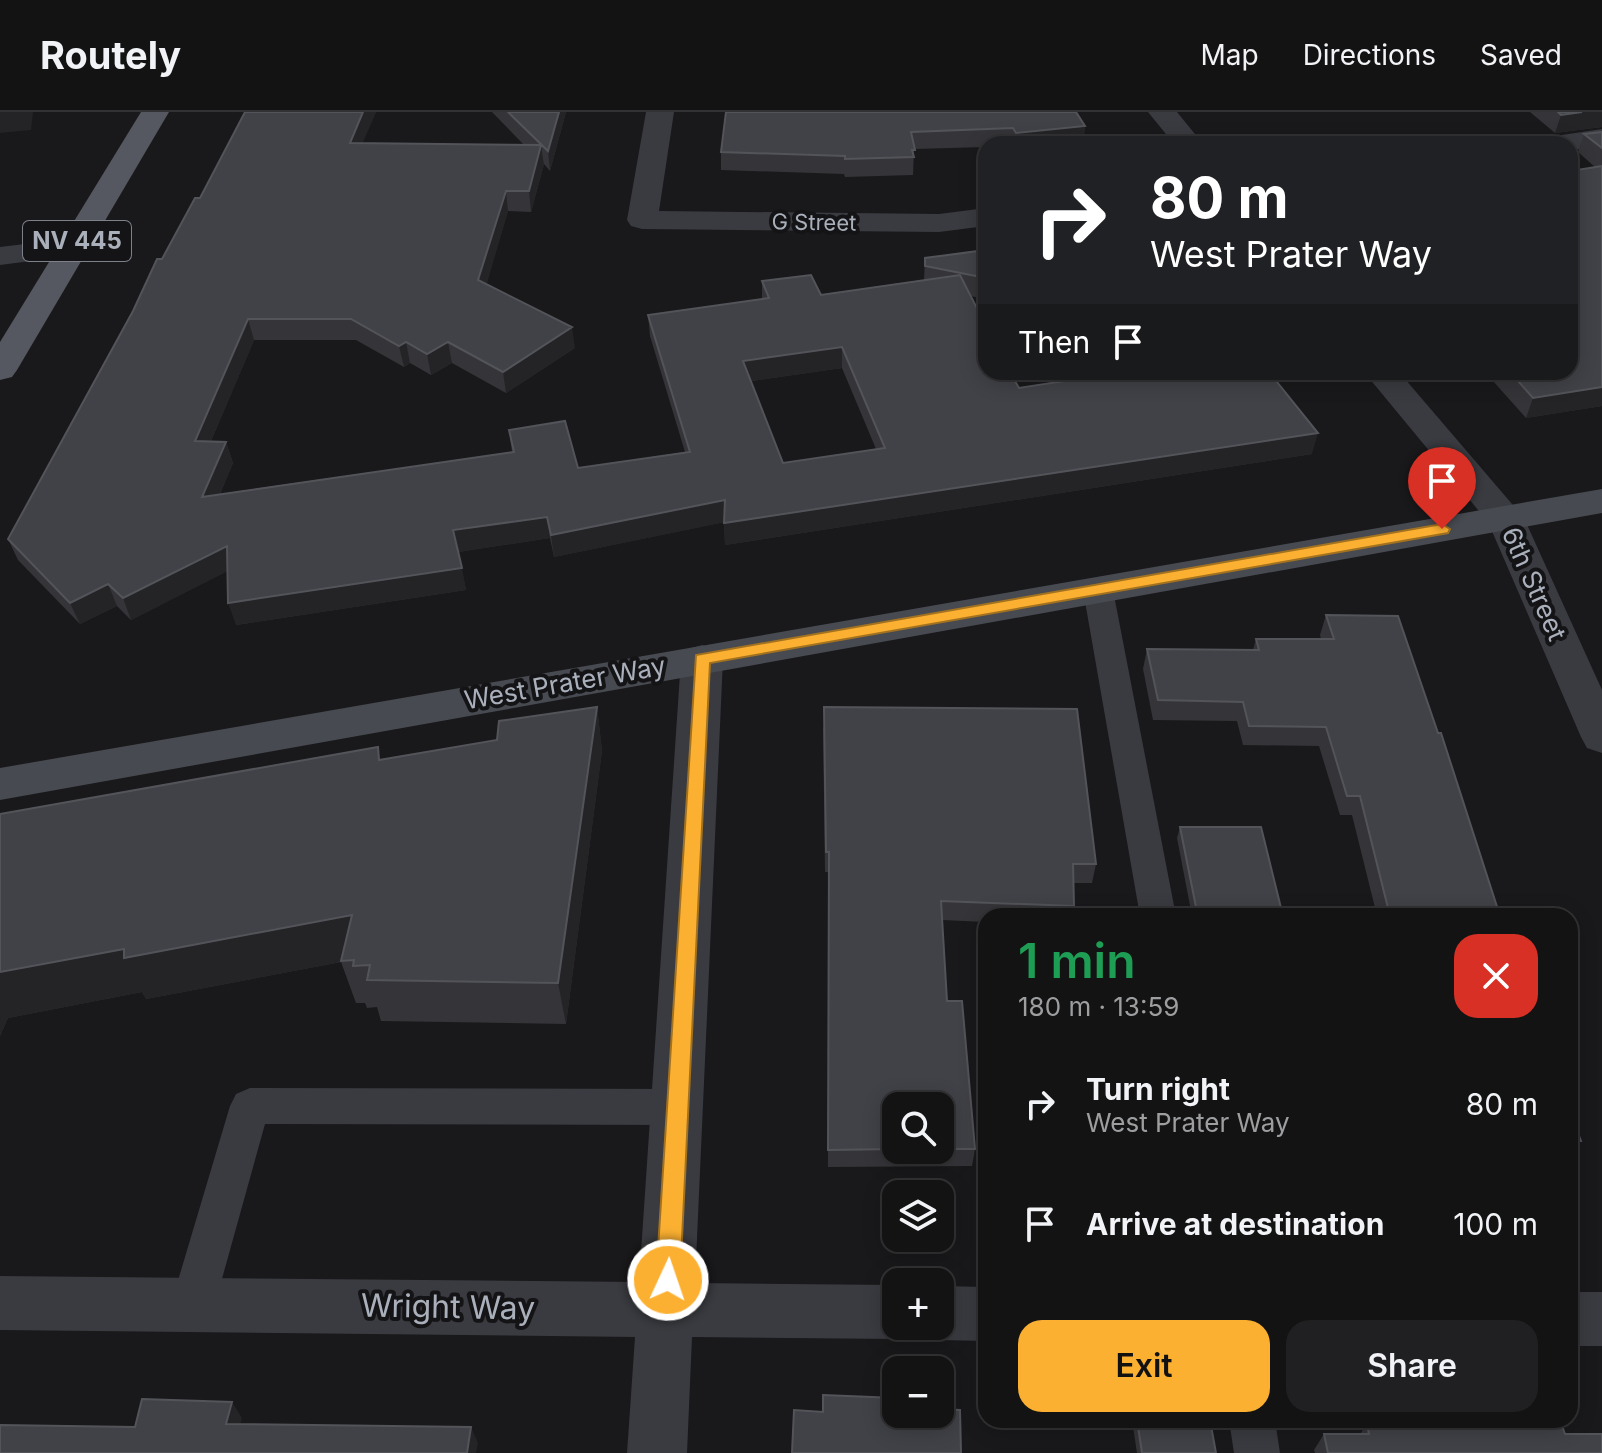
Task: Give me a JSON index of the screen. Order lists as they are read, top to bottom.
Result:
{
  "streets": {
    "main road": ["NV 445", "West Prater Way"],
    "street": ["G Street", "6th Street", "Wright Way"]
  },
  "crossings": [
    ["6th Street", "West Prater Way"]
  ],
  "page": {
    "header": "Routely",
    "nav": ["Map", "Directions", "Saved"],
    "turn": ["80 m", "West Prater Way"],
    "then": "Then",
    "heading": ["1 min", "180 m · 13:59"],
    "list": [
      {
        "name": "Turn right",
        "note": "West Prater Way",
        "value": "80 m"
      },
      {
        "name": "Arrive at destination",
        "value": "100 m"
      }
    ],
    "map_buttons": ["+", "−"],
    "buttons": ["Exit", "Share"]
  }
}
